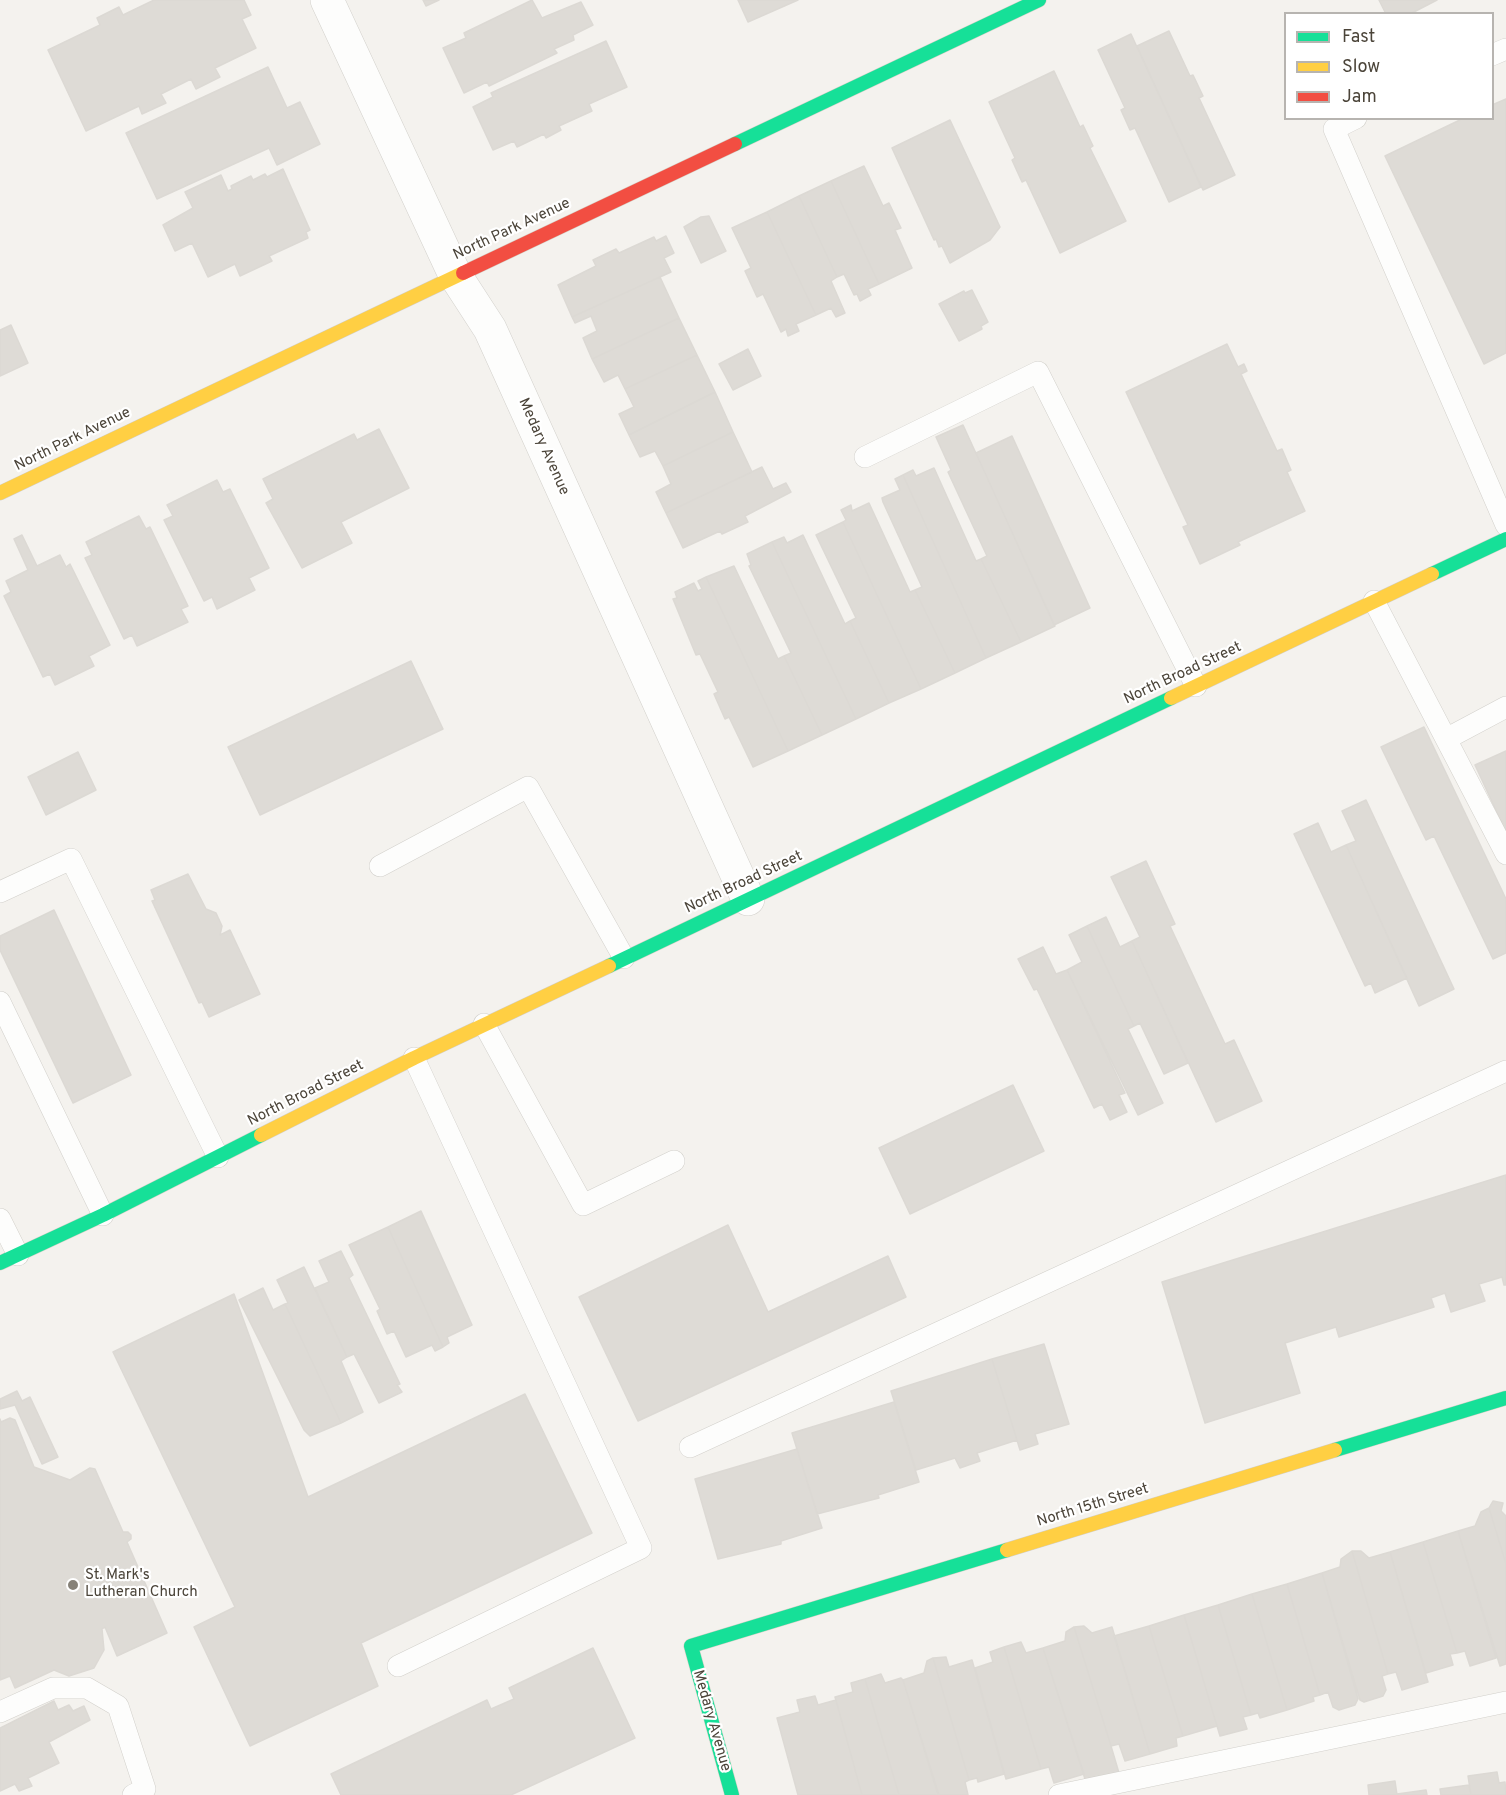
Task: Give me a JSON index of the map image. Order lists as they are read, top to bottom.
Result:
{
  "streets": {
    "street": [
      "North Park Avenue",
      "Medary Avenue",
      "North Broad Street",
      "North 15th Street"
    ]
  },
  "crossings": [
    ["North Park Avenue", "Medary Avenue"],
    ["Medary Avenue", "North Broad Street"],
    ["Medary Avenue", "North 15th Street"]
  ],
  "places": ["St. Mark's Lutheran Church"],
  "legend": ["Fast", "Slow", "Jam"]
}
